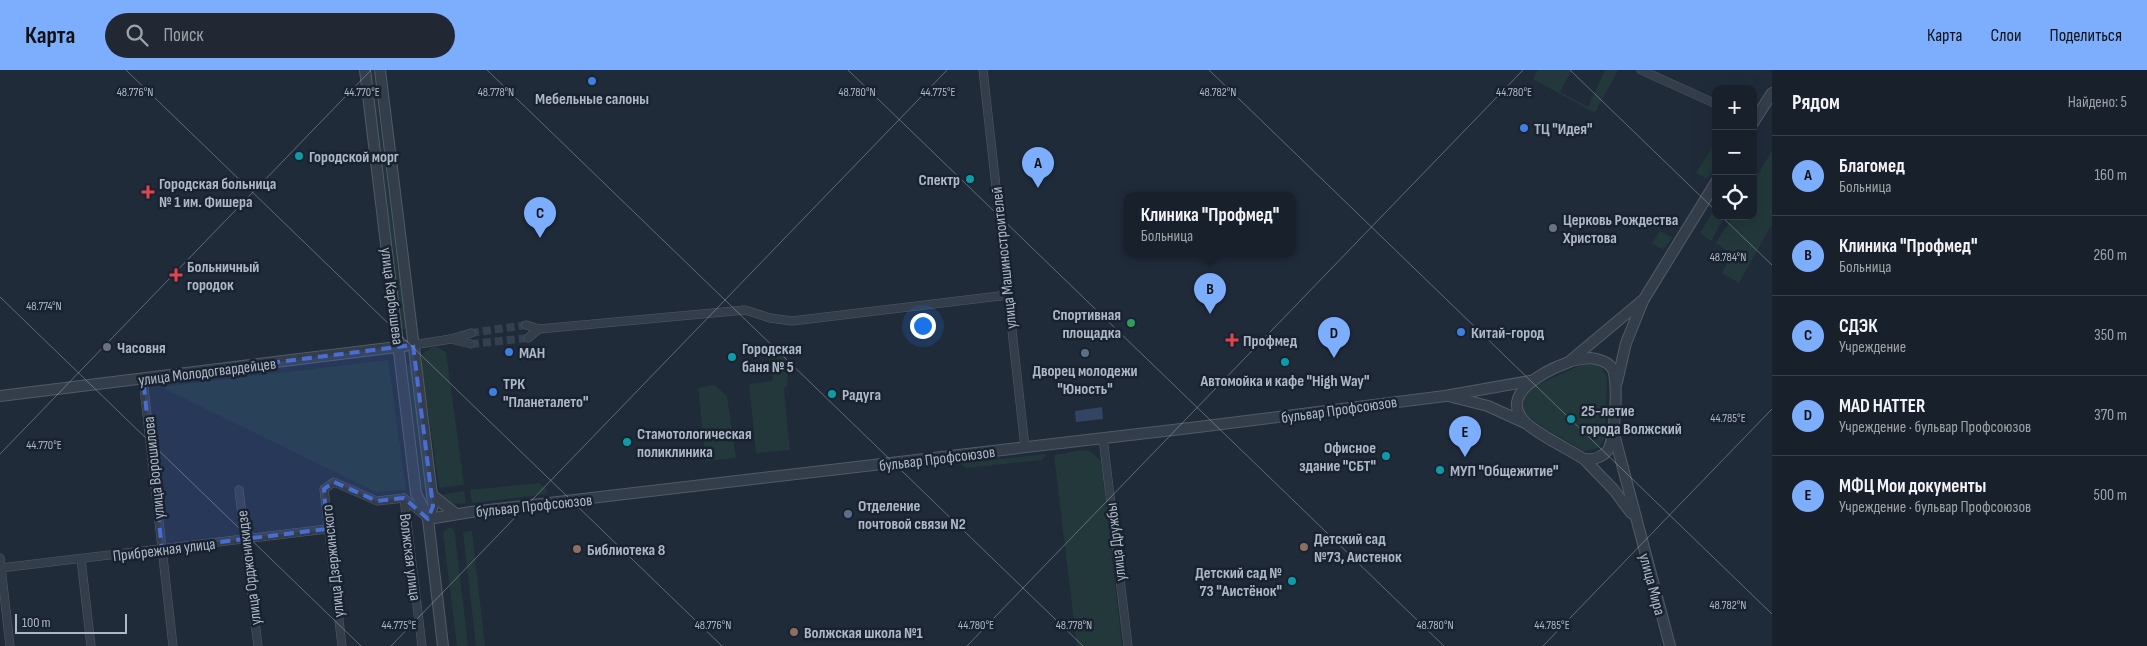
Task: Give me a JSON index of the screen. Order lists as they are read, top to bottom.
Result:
{
  "streets": {
    "street": [
      "улица Машиностроителей",
      "улица Карбышева",
      "улица Молодогвардейцев",
      "бульвар Профсоюзов",
      "улица Ворошилова",
      "улица Дружбы",
      "Прибрежная улица",
      "Волжская улица",
      "улица Дзержинского",
      "улица Орджоникидзе",
      "улица Мира"
    ]
  },
  "crossings": [
    ["улица Машиностроителей", "бульвар Профсоюзов"],
    ["улица Карбышева", "улица Молодогвардейцев"],
    ["улица Карбышева", "бульвар Профсоюзов"],
    ["улица Молодогвардейцев", "улица Ворошилова"],
    ["бульвар Профсоюзов", "улица Дружбы"],
    ["бульвар Профсоюзов", "улица Мира"],
    ["улица Ворошилова", "Прибрежная улица"],
    ["Прибрежная улица", "улица Дзержинского"],
    ["Прибрежная улица", "улица Орджоникидзе"],
    ["Волжская улица", "улица Дзержинского"]
  ],
  "places": {
    "other": [
      "Мебельные салоны",
      "ТЦ \"Идея\"",
      "Городской морг",
      "Спектр",
      "Церковь Рождества Христова",
      "Спортивная площадка",
      "Китай-город",
      "Часовня",
      "МАН",
      "Дворец молодежи \"Юность\"",
      "Городская баня № 5",
      "Автомойка и кафе \"High Way\"",
      "ТРК \"Планеталето\"",
      "Радуга",
      "25-летие города Волжский",
      "Стамотологическая поликлиника",
      "Офисное здание \"СБТ\"",
      "МУП \"Общежитие\"",
      "Отделение почтовой связи N2",
      "Детский сад №73, Аистенок",
      "Библиотека 8",
      "Детский сад № 73 \"Аистёнок\"",
      "Волжская школа №1"
    ],
    "health": ["Городская больница № 1 им. Фишера", "Больничный городок", "Профмед"]
  },
  "scale_bar": "100 m",
  "page": {
    "header": "Карта",
    "search": "Поиск",
    "nav": ["Карта", "Слои", "Поделиться"],
    "heading": ["Рядом", "Найдено: 5"],
    "map_buttons": ["+", "−"],
    "list": [
      {
        "mark": "A",
        "name": "Благомед",
        "note": "Больница",
        "value": "160 m"
      },
      {
        "mark": "B",
        "name": "Клиника \"Профмед\"",
        "note": "Больница",
        "value": "260 m"
      },
      {
        "mark": "C",
        "name": "СДЭК",
        "note": "Учреждение",
        "value": "350 m"
      },
      {
        "mark": "D",
        "name": "MAD HATTER",
        "note": "Учреждение · бульвар Профсоюзов",
        "value": "370 m"
      },
      {
        "mark": "E",
        "name": "МФЦ Мои документы",
        "note": "Учреждение · бульвар Профсоюзов",
        "value": "500 m"
      }
    ],
    "pins": [
      "A",
      "C",
      "B",
      "D",
      "E"
    ],
    "popup": ["Клиника \"Профмед\"", "Больница"],
    "scale": "100 m"
  },
  "coordinates": [
    "48.776°N",
    "48.778°N",
    "48.780°N",
    "48.782°N",
    "44.770°E",
    "44.775°E",
    "44.780°E",
    "48.784°N",
    "48.774°N",
    "44.785°E"
  ]
}
